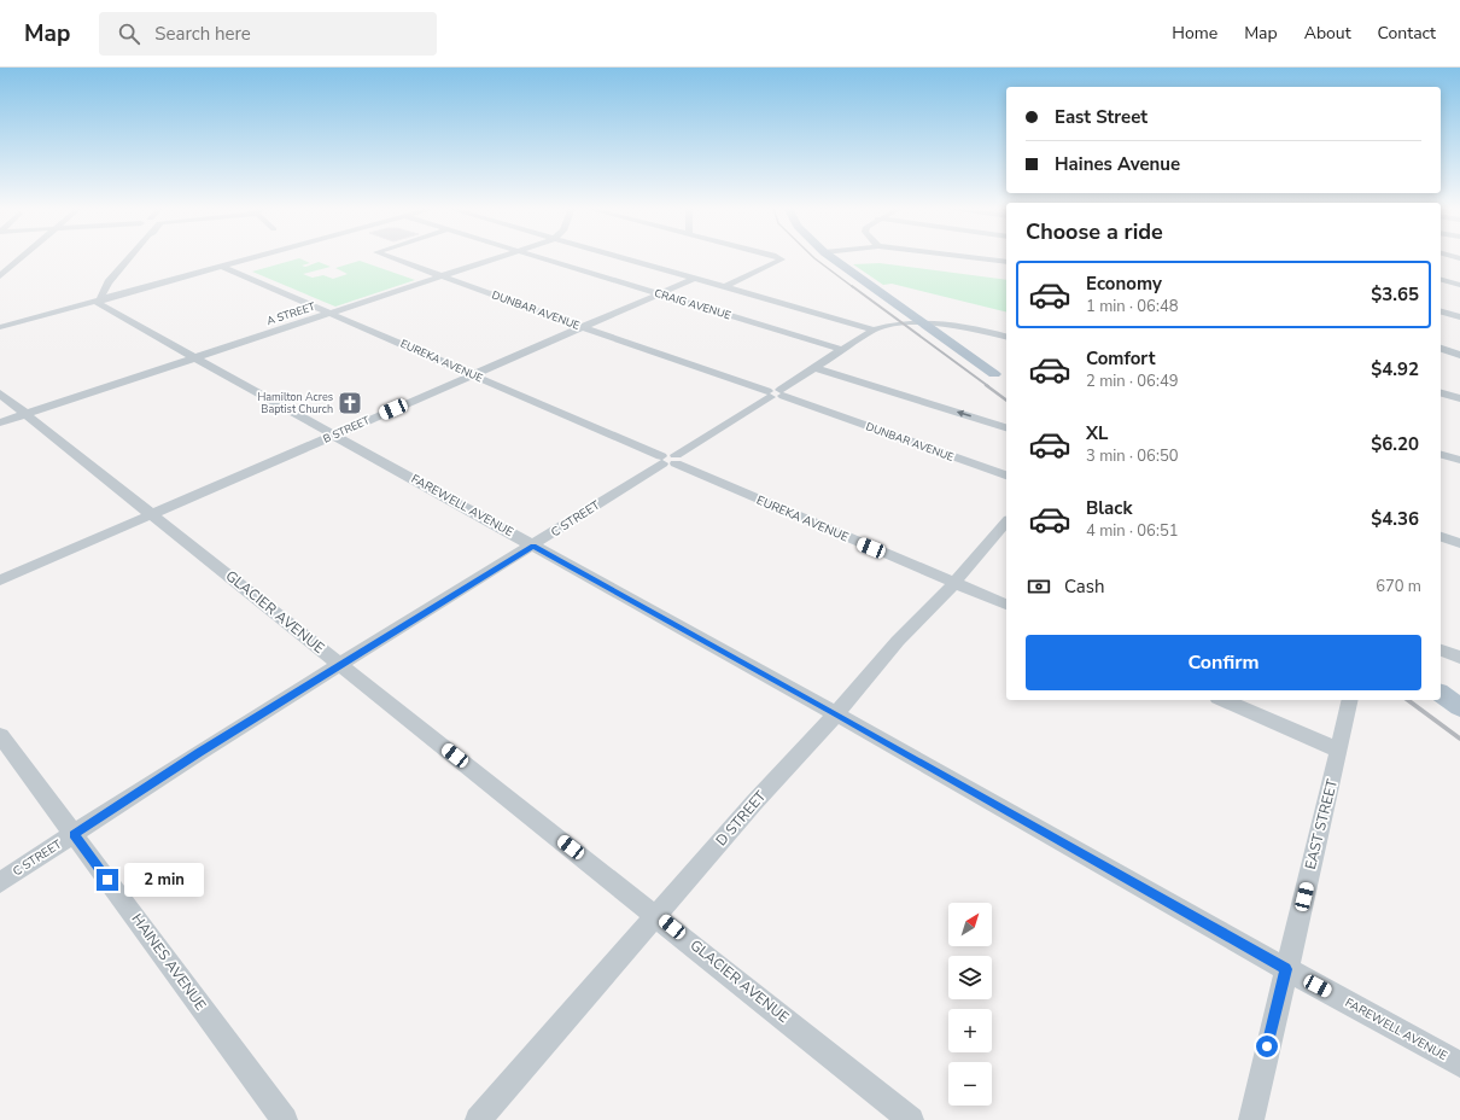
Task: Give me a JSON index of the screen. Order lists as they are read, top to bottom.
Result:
{
  "streets": {
    "street": [
      "CRAIG AVENUE",
      "DUNBAR AVENUE",
      "A STREET",
      "EUREKA AVENUE",
      "B STREET",
      "FAREWELL AVENUE",
      "C STREET",
      "GLACIER AVENUE",
      "D STREET",
      "EAST STREET",
      "HAINES AVENUE"
    ]
  },
  "crossings": [
    ["CRAIG AVENUE", "B STREET"],
    ["DUNBAR AVENUE", "A STREET"],
    ["DUNBAR AVENUE", "B STREET"],
    ["DUNBAR AVENUE", "C STREET"],
    ["A STREET", "EUREKA AVENUE"],
    ["A STREET", "FAREWELL AVENUE"],
    ["A STREET", "GLACIER AVENUE"],
    ["EUREKA AVENUE", "B STREET"],
    ["EUREKA AVENUE", "C STREET"],
    ["EUREKA AVENUE", "D STREET"],
    ["B STREET", "FAREWELL AVENUE"],
    ["B STREET", "GLACIER AVENUE"],
    ["FAREWELL AVENUE", "C STREET"],
    ["FAREWELL AVENUE", "D STREET"],
    ["FAREWELL AVENUE", "EAST STREET"],
    ["C STREET", "GLACIER AVENUE"],
    ["C STREET", "HAINES AVENUE"],
    ["GLACIER AVENUE", "D STREET"]
  ],
  "places": {
    "church": ["Hamilton Acres Baptist Church"]
  },
  "north": "top right",
  "page": {
    "header": "Map",
    "search": "Search here",
    "nav": [
      "Home",
      "Map",
      "About",
      "Contact"
    ],
    "banner": ["East Street", "Haines Avenue"],
    "heading": "Choose a ride",
    "list": [
      {
        "name": "Economy",
        "note": "1 min · 06:48",
        "value": "$3.65"
      },
      {
        "name": "Comfort",
        "note": "2 min · 06:49",
        "value": "$4.92"
      },
      {
        "name": "XL",
        "note": "3 min · 06:50",
        "value": "$6.20"
      },
      {
        "name": "Black",
        "note": "4 min · 06:51",
        "value": "$4.36"
      }
    ],
    "pay": ["Cash", "670 m"],
    "buttons": "Confirm",
    "bubble": "2 min",
    "map_buttons": ["+", "−"]
  }
}
